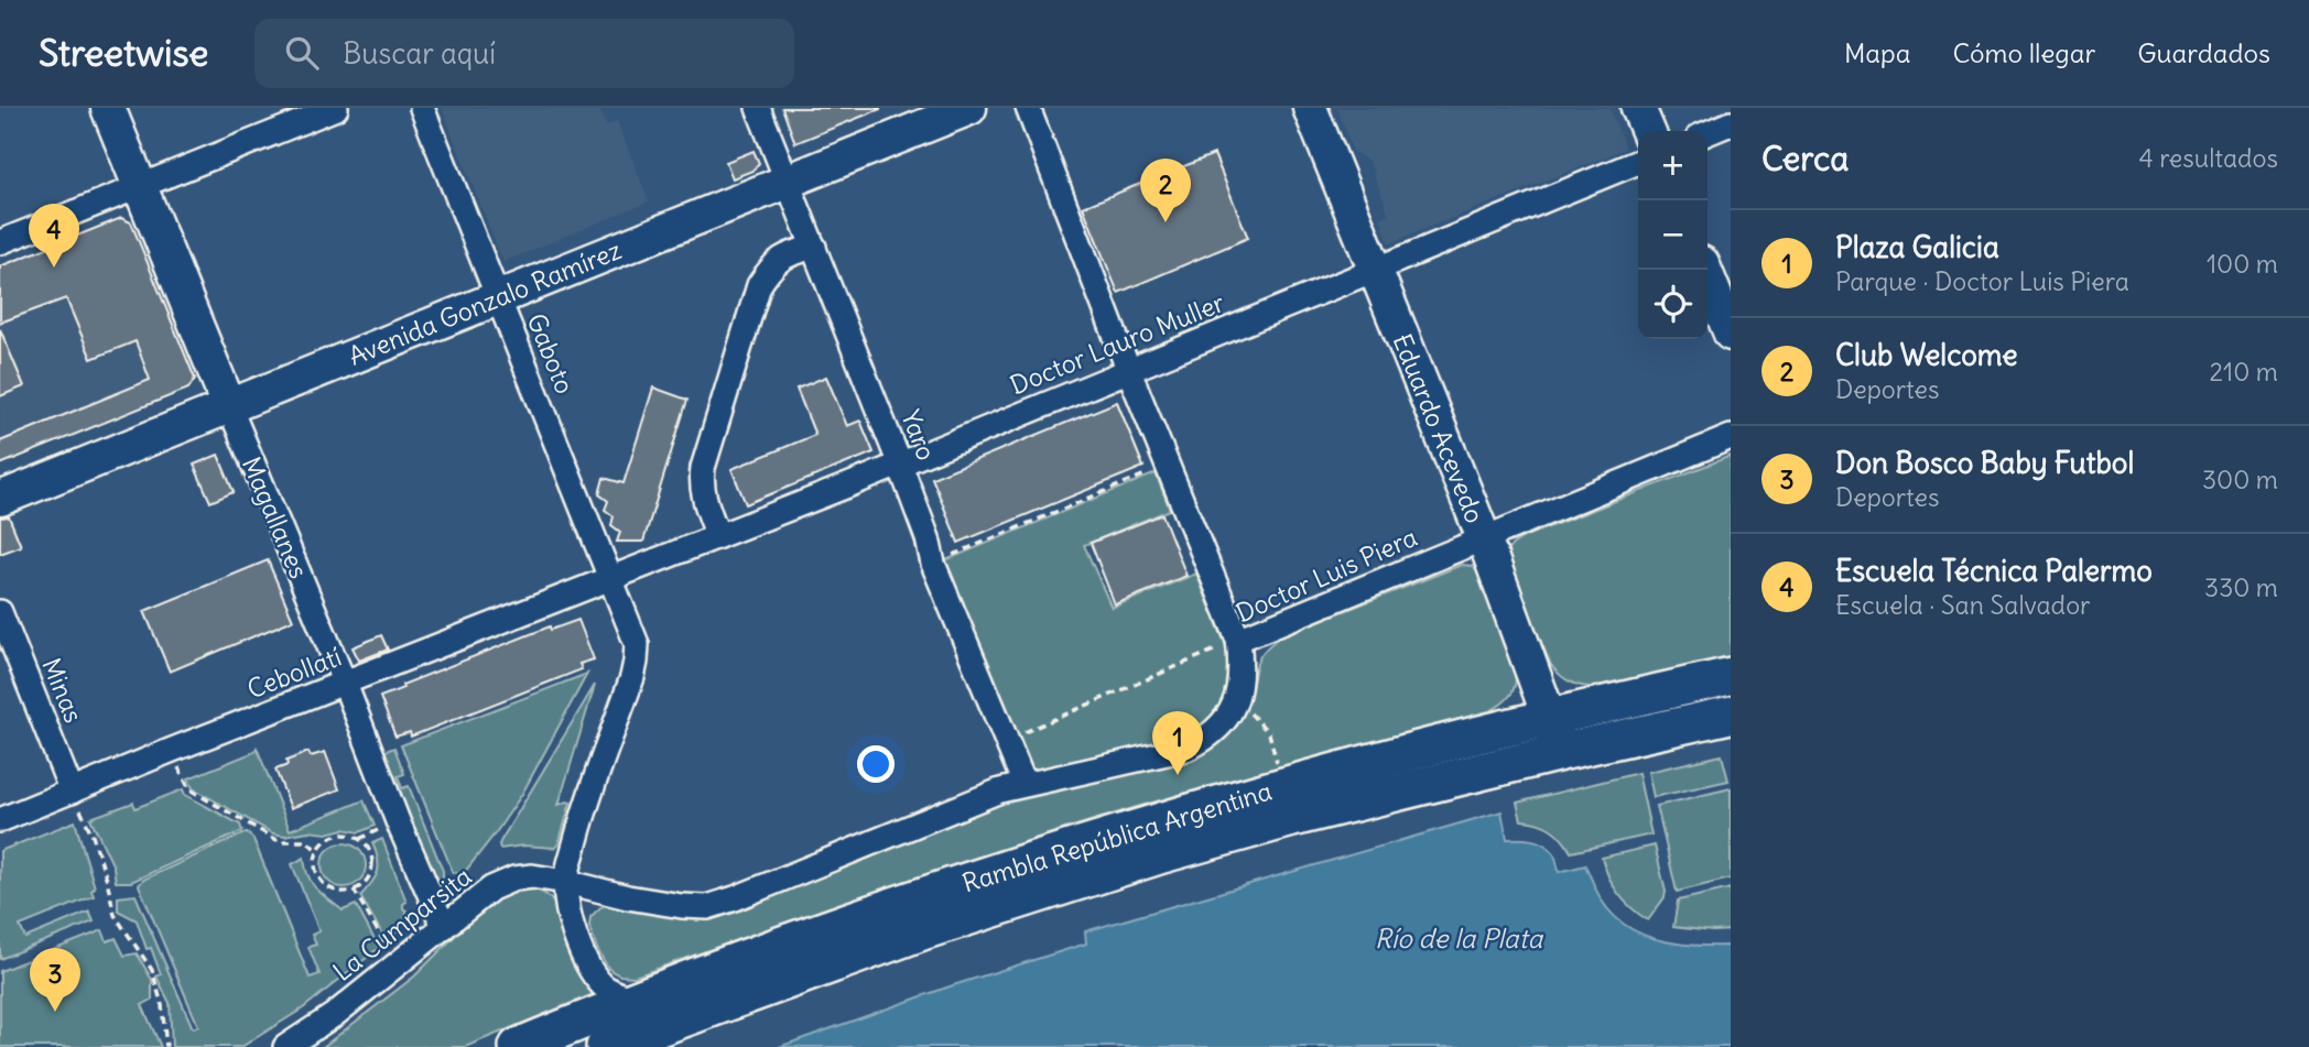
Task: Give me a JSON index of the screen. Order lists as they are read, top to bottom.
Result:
{
  "streets": {
    "main road": ["Rambla República Argentina"],
    "street": [
      "Avenida Gonzalo Ramírez",
      "Doctor Lauro Muller",
      "Gaboto",
      "Eduardo Acevedo",
      "Yaro",
      "Magallanes",
      "Doctor Luis Piera",
      "Cebollatí",
      "Minas",
      "La Cumparsita"
    ]
  },
  "crossings": [
    ["Avenida Gonzalo Ramírez", "Gaboto"],
    ["Avenida Gonzalo Ramírez", "Yaro"],
    ["Avenida Gonzalo Ramírez", "Magallanes"],
    ["Doctor Lauro Muller", "Gaboto"],
    ["Doctor Lauro Muller", "Eduardo Acevedo"],
    ["Doctor Lauro Muller", "Yaro"],
    ["Doctor Lauro Muller", "Cebollatí"],
    ["Gaboto", "Doctor Luis Piera"],
    ["Gaboto", "Cebollatí"],
    ["Gaboto", "La Cumparsita"],
    ["Eduardo Acevedo", "Doctor Luis Piera"],
    ["Eduardo Acevedo", "Rambla República Argentina"],
    ["Yaro", "Doctor Luis Piera"],
    ["Magallanes", "Cebollatí"],
    ["Magallanes", "La Cumparsita"],
    ["Doctor Luis Piera", "La Cumparsita"],
    ["Cebollatí", "Minas"]
  ],
  "water": ["Río de la Plata"],
  "page": {
    "header": "Streetwise",
    "search": "Buscar aquí",
    "nav": ["Mapa", "Cómo llegar", "Guardados"],
    "heading": ["Cerca", "4 resultados"],
    "map_buttons": ["+", "−"],
    "pins": [
      "2",
      "4",
      "1",
      "3"
    ],
    "list": [
      {
        "mark": "1",
        "name": "Plaza Galicia",
        "note": "Parque · Doctor Luis Piera",
        "value": "100 m"
      },
      {
        "mark": "2",
        "name": "Club Welcome",
        "note": "Deportes",
        "value": "210 m"
      },
      {
        "mark": "3",
        "name": "Don Bosco Baby Futbol",
        "note": "Deportes",
        "value": "300 m"
      },
      {
        "mark": "4",
        "name": "Escuela Técnica Palermo",
        "note": "Escuela · San Salvador",
        "value": "330 m"
      }
    ]
  }
}
